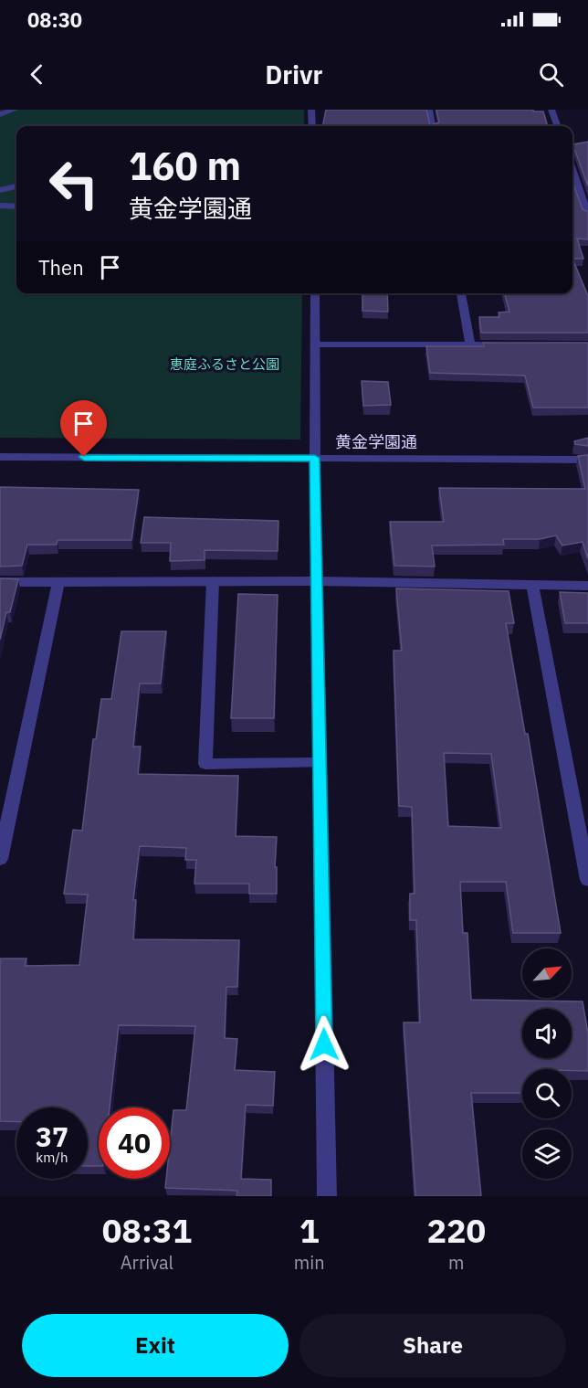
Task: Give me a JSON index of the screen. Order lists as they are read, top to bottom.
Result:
{
  "streets": {
    "street": ["黄金学園通"]
  },
  "parks": ["恵庭ふるさと公園"],
  "north": "top right",
  "page": {
    "status": "08:30",
    "header": "Drivr",
    "turn": ["160 m", "黄金学園通"],
    "then": "Then",
    "speed": "37 km/h",
    "limit": "40",
    "eta": [
      "08:31",
      "Arrival",
      "1",
      "min",
      "220",
      "m"
    ],
    "buttons": ["Exit", "Share"]
  }
}
